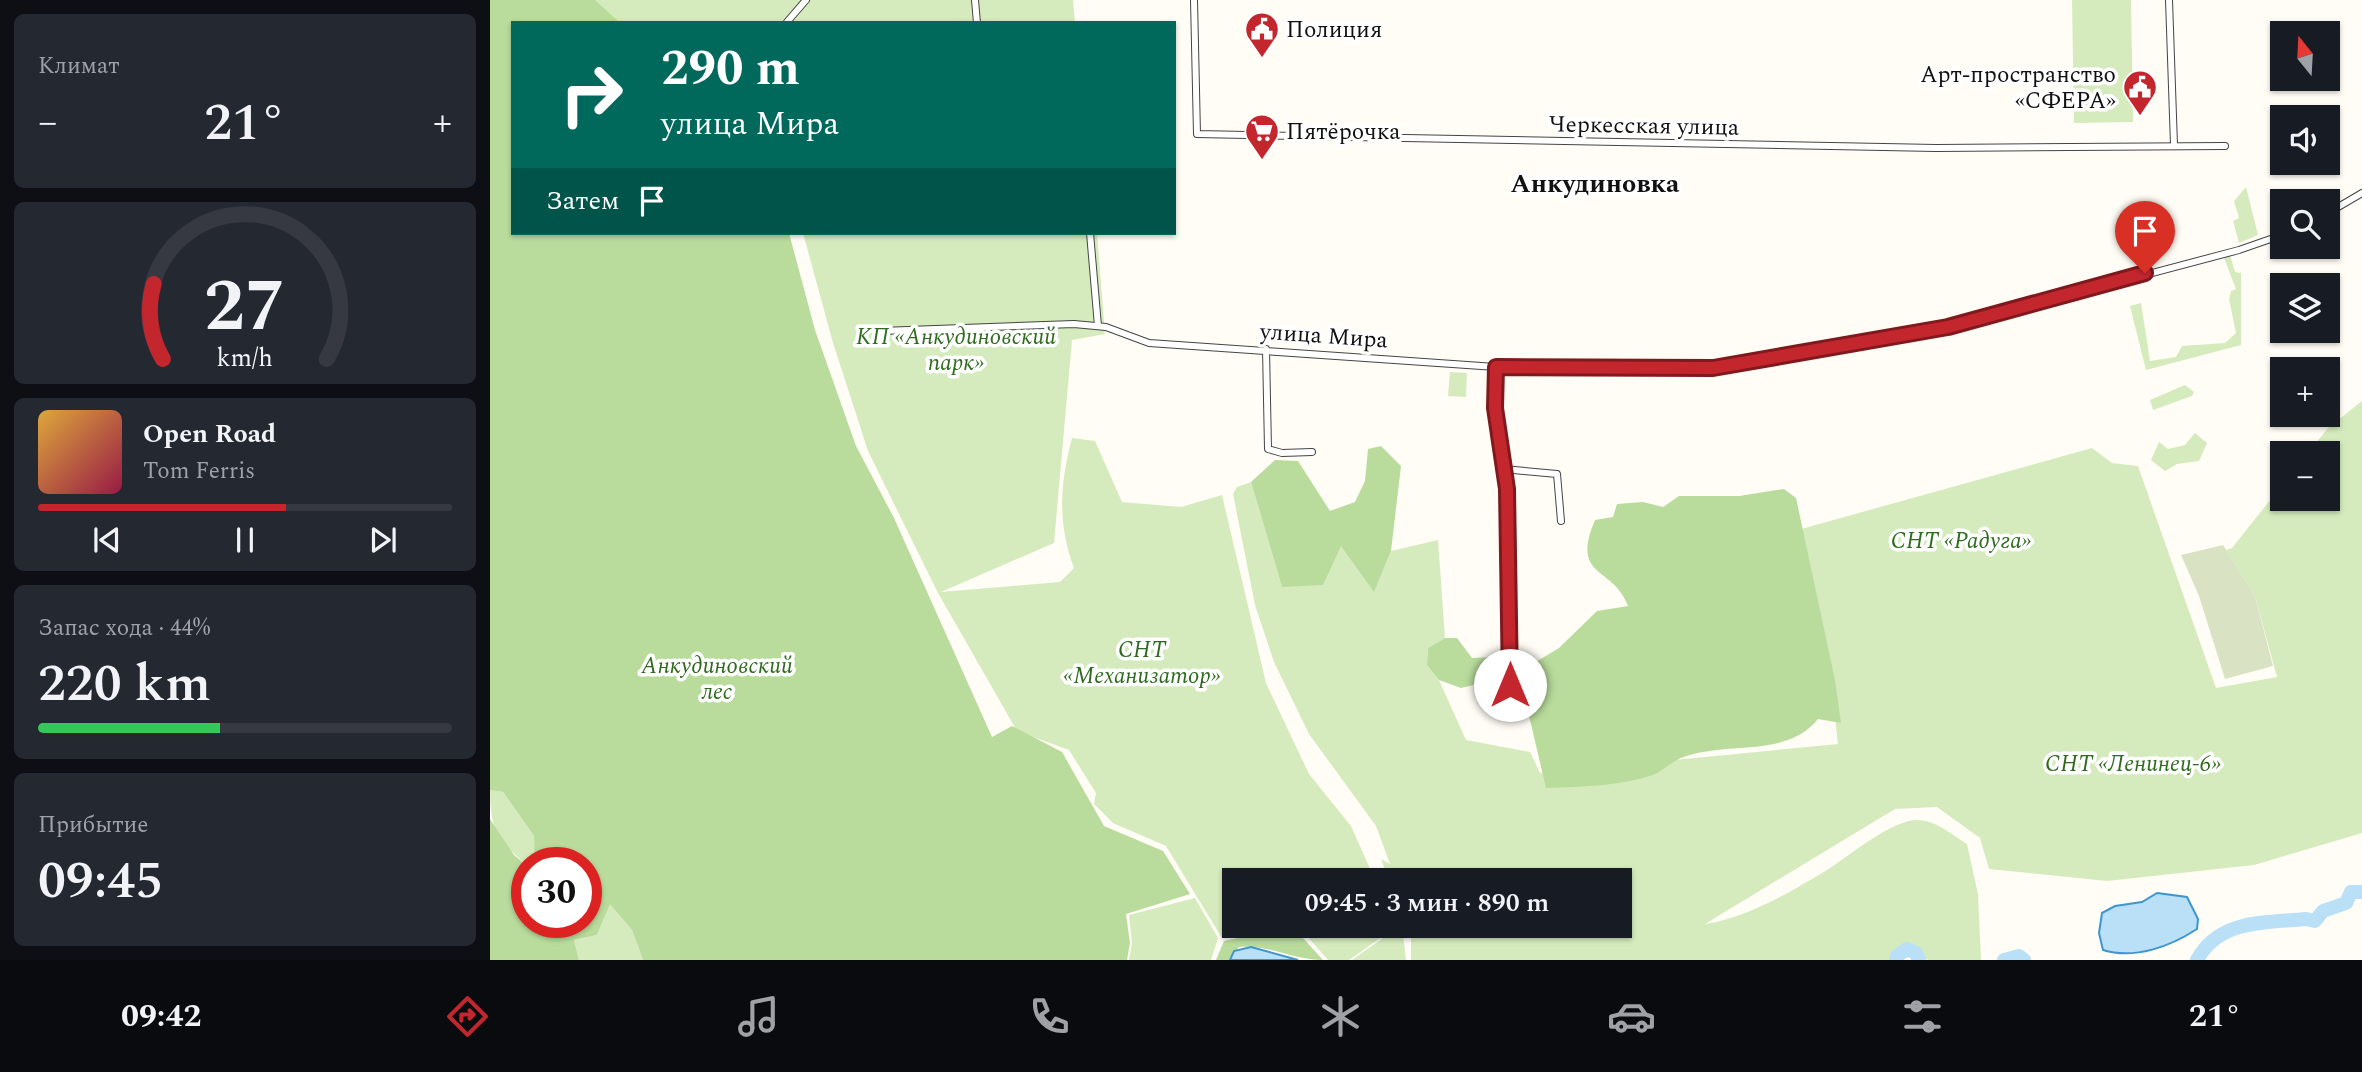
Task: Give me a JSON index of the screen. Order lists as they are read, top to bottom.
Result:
{
  "streets": {
    "street": ["Черкесская улица", "улица Мира"]
  },
  "districts": ["Анкудиновка"],
  "parks": [
    "КП «Анкудиновский парк»",
    "СНТ «Радуга»",
    "СНТ «Механизатор»",
    "Анкудиновский лес",
    "СНТ «Ленинец-6»"
  ],
  "places": {
    "public building": ["Полиция", "Арт-пространство «СФЕРА»"],
    "supermarket": ["Пятёрочка"]
  },
  "north": "top",
  "page": {
    "tile": [
      "Климат",
      ["Запас хода · 44%", "220 km"],
      ["Прибытие", "09:45"]
    ],
    "map_buttons": ["+", "−"],
    "turn": ["290 m", "улица Мира"],
    "heat": ["−", "21°", "+"],
    "then": "Затем",
    "song": ["Open Road", "Tom Ferris"],
    "limit": "30",
    "trip": "09:45 · 3 мин · 890 m",
    "tabs": ["09:42", "21°"],
    "gauge": ["27", "km/h"]
  }
}
